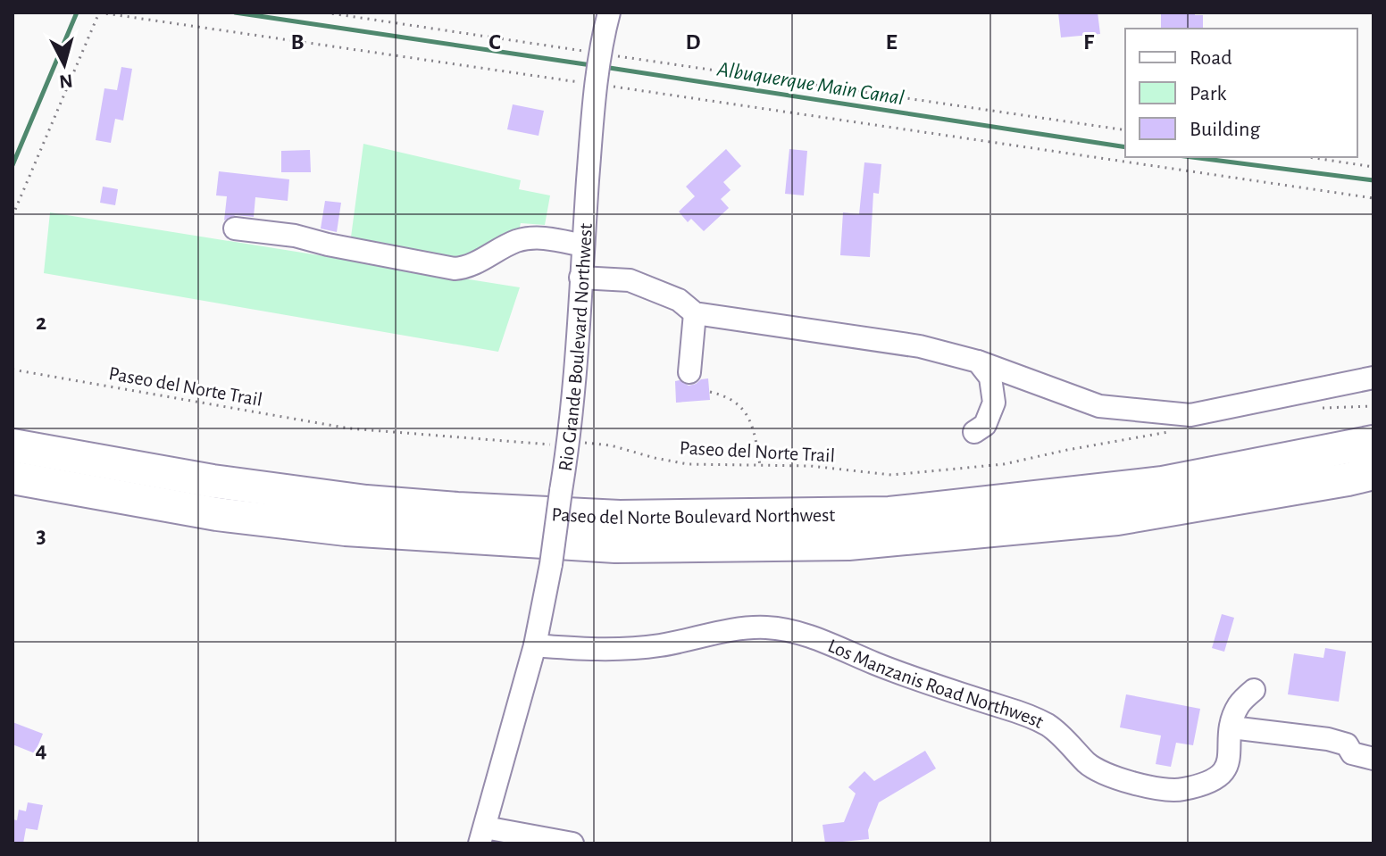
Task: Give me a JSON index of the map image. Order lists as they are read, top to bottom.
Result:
{
  "streets": {
    "highway": ["Paseo del Norte Boulevard Northwest"],
    "street": ["Rio Grande Boulevard Northwest", "Los Manzanis Road Northwest"],
    "path": ["Paseo del Norte Trail"]
  },
  "crossings": [
    ["Rio Grande Boulevard Northwest", "Paseo del Norte Trail"],
    ["Rio Grande Boulevard Northwest", "Los Manzanis Road Northwest"]
  ],
  "water": ["Albuquerque Main Canal"],
  "legend": ["Road", "Park", "Building"],
  "north": "bottom",
  "grid": {
    "columns": [
      "B",
      "C",
      "D",
      "E",
      "F"
    ],
    "rows": ["2", "3", "4"]
  }
}
